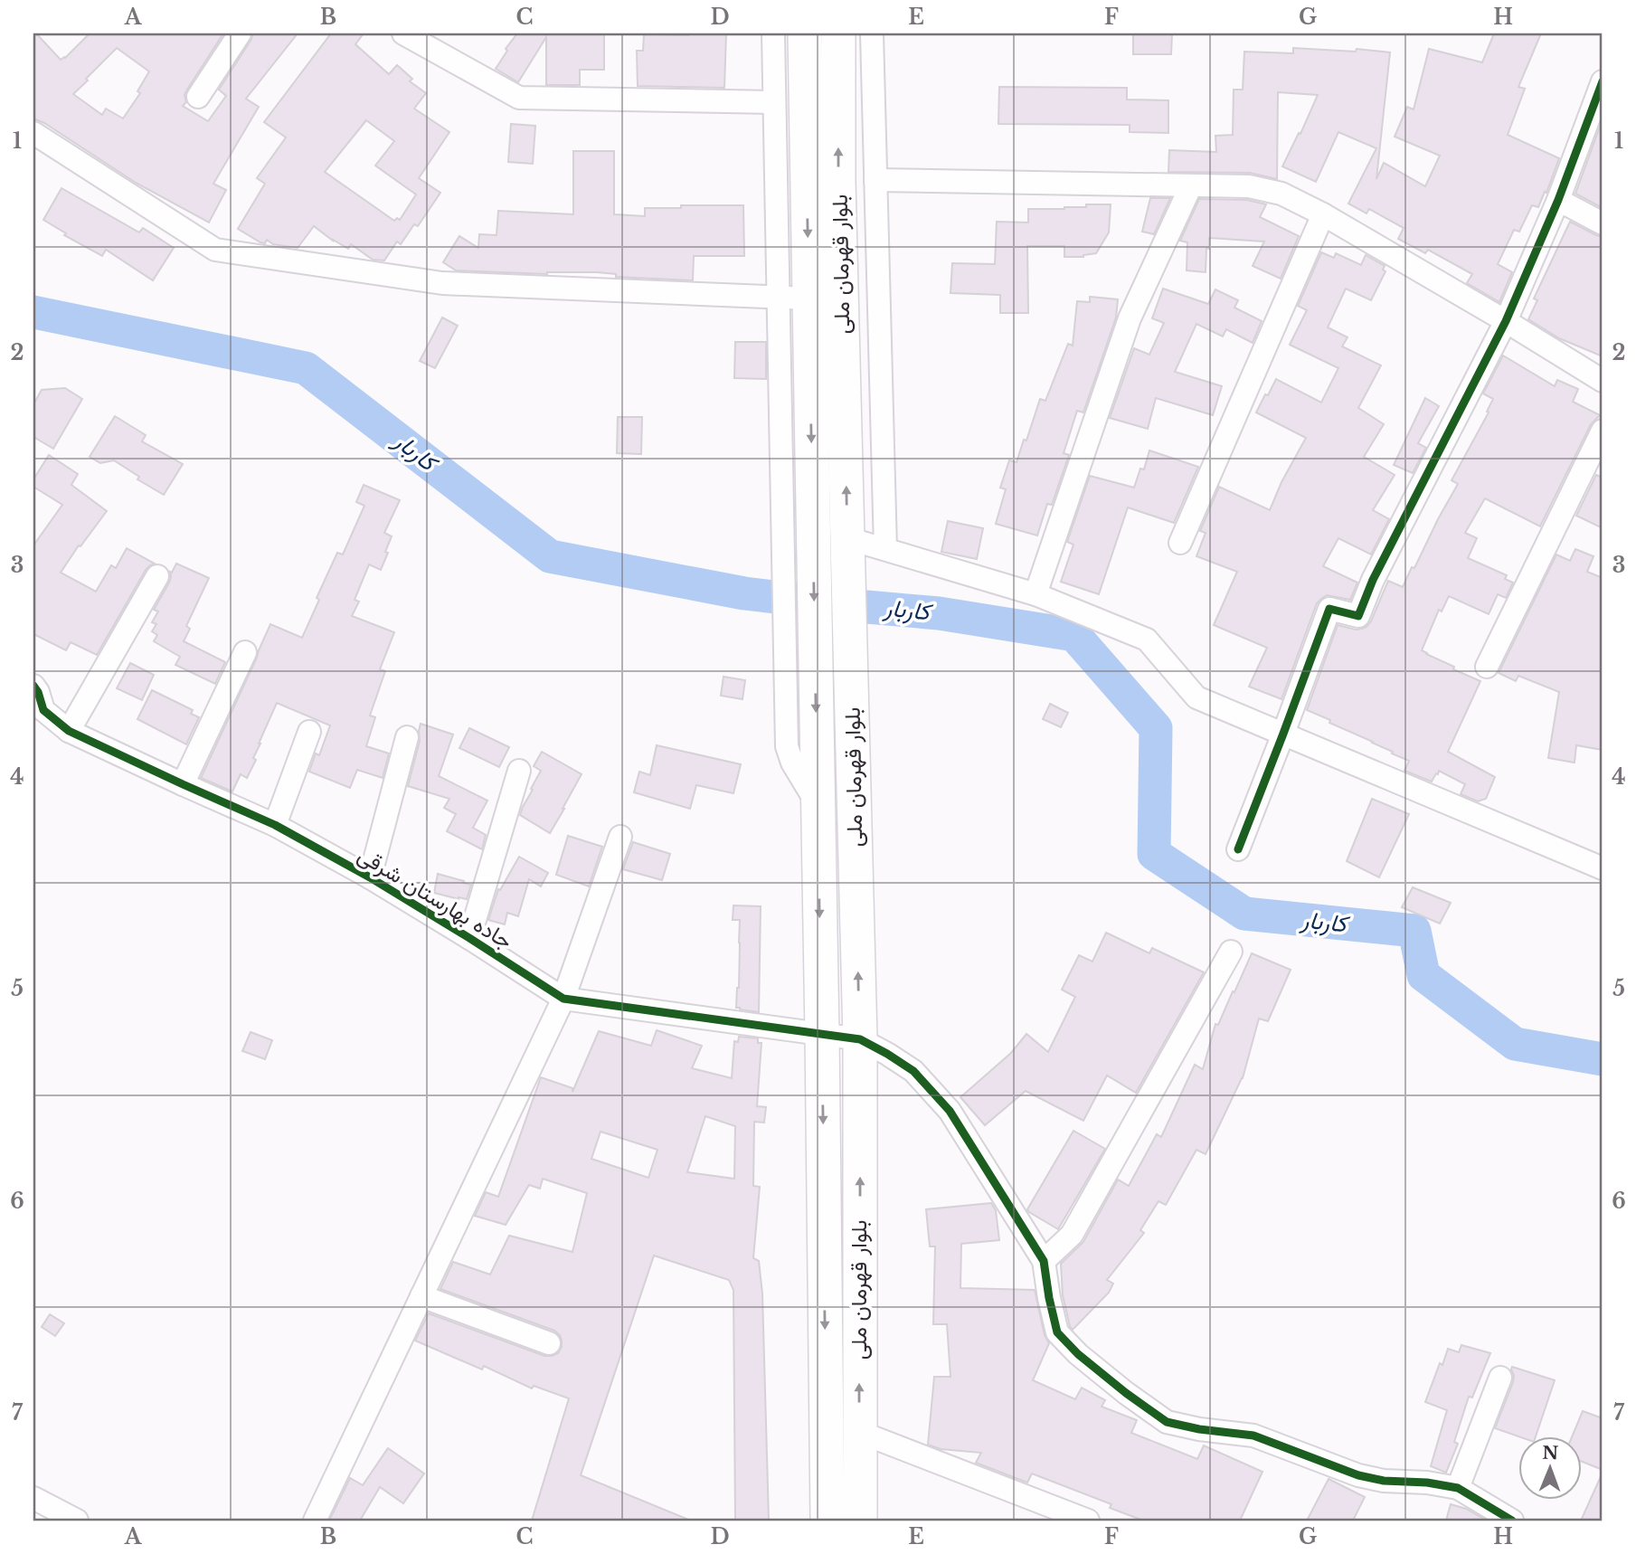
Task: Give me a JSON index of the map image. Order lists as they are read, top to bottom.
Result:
{
  "streets": {
    "highway": ["بلوار قهرمان ملی"],
    "street": ["جاده بهارستان شرقی"]
  },
  "crossings": [
    ["بلوار قهرمان ملی", "جاده بهارستان شرقی"]
  ],
  "water": ["کاربار"],
  "north": "top",
  "grid": {
    "columns": [
      "A",
      "B",
      "C",
      "D",
      "E",
      "F",
      "G",
      "H"
    ],
    "rows": [
      "1",
      "2",
      "3",
      "4",
      "5",
      "6",
      "7"
    ]
  }
}
